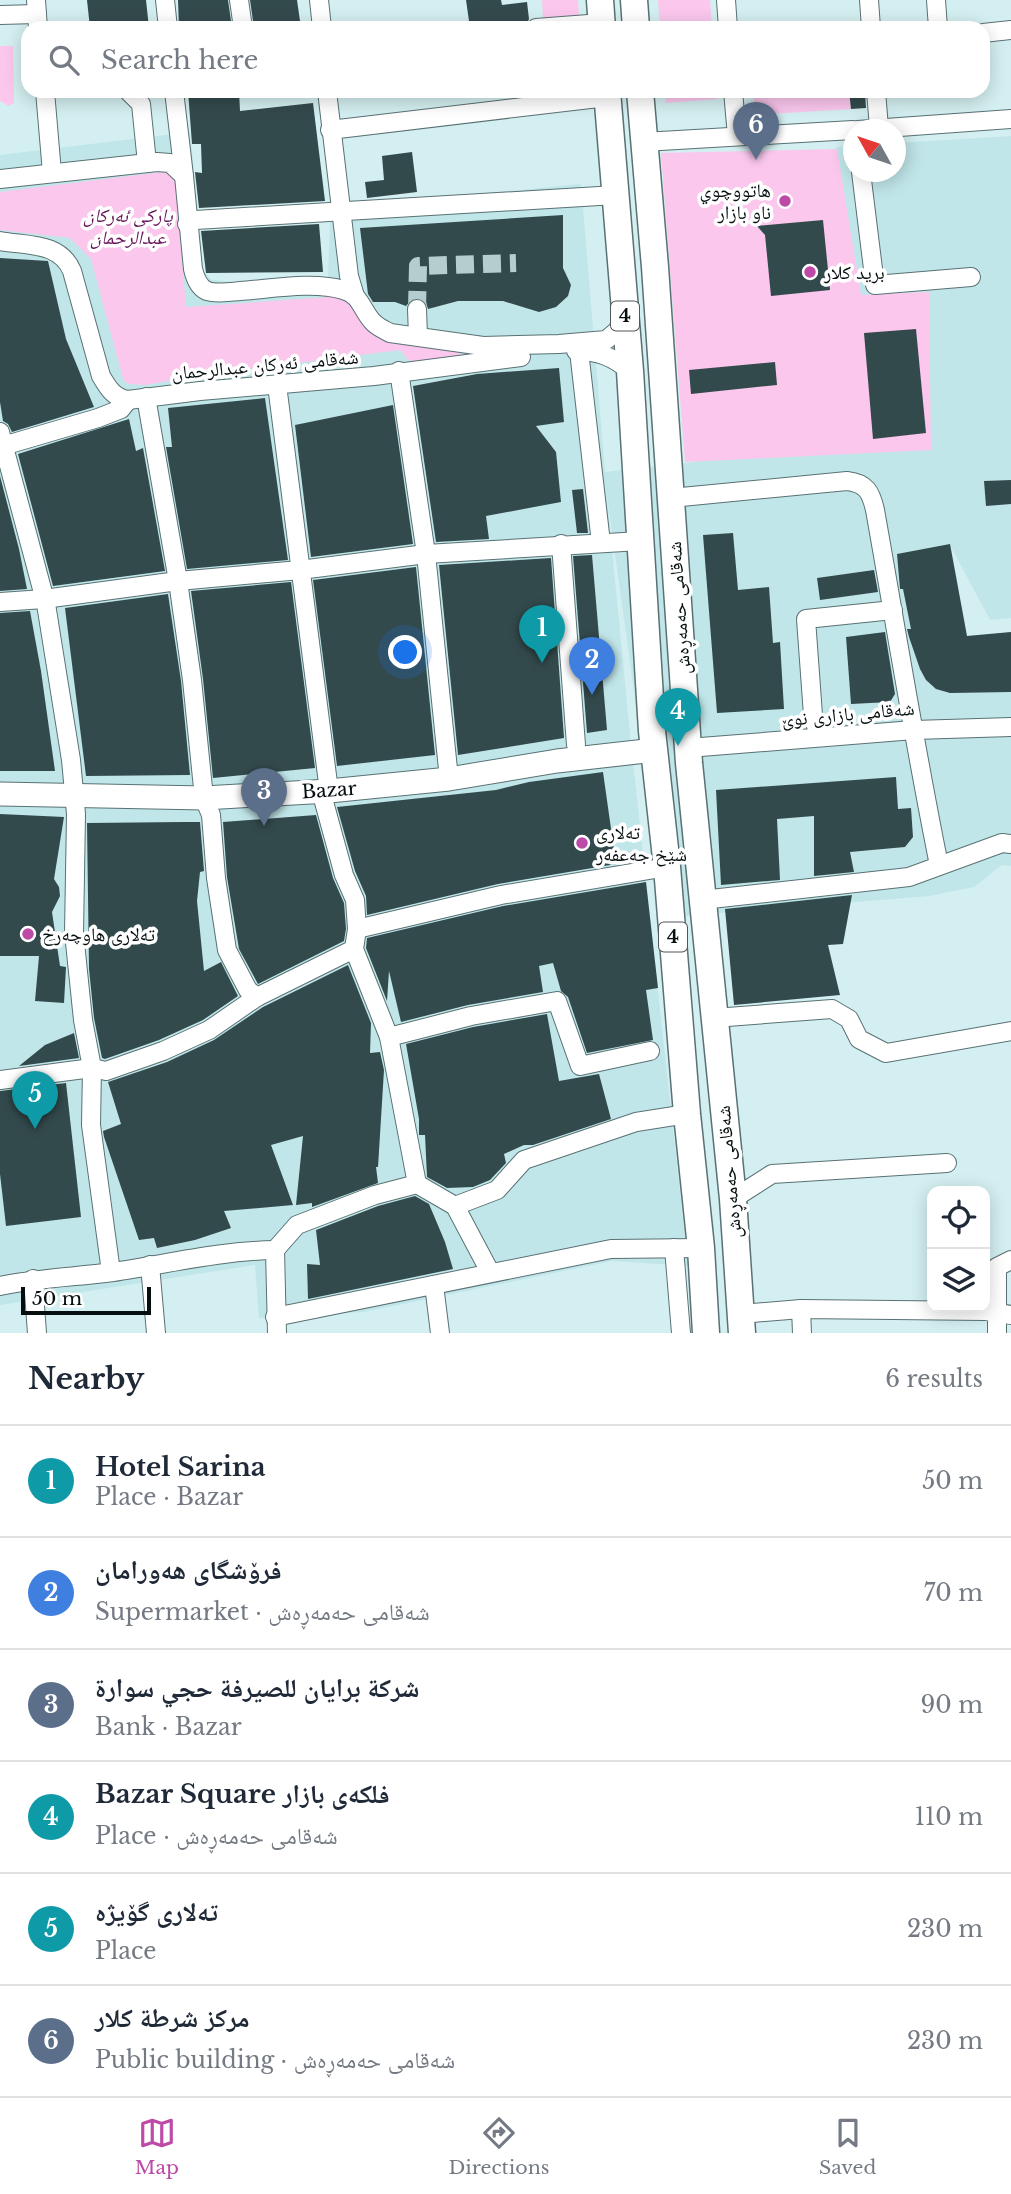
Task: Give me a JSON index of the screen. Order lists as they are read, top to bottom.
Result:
{
  "streets": {
    "highway": ["4", "شەقامی حەمەڕەش"],
    "main road": ["Bazar"],
    "street": ["شەقامی ئەرکان عبدالرحمان", "شەقامی بازاری نوێ"]
  },
  "crossings": [
    ["شەقامی ئەرکان عبدالرحمان", "شەقامی حەمەڕەش"],
    ["شەقامی حەمەڕەش", "شەقامی بازاری نوێ"],
    ["شەقامی حەمەڕەش", "Bazar"]
  ],
  "parks": ["پارکی ئەرکان عبدالرحمان"],
  "places": [
    "هاتووچوي ناو بازار",
    "بريد كلار",
    "تەلاری شێخ جەعفەر",
    "تەلاری هاوچەرخ"
  ],
  "scale_bar": "50 m",
  "north": "top left",
  "page": {
    "search": "Search here",
    "pins": [
      "6",
      "1",
      "2",
      "4",
      "3",
      "5"
    ],
    "scale": "50 m",
    "heading": ["Nearby", "6 results"],
    "list": [
      {
        "mark": "1",
        "name": "Hotel Sarina",
        "note": "Place · Bazar",
        "value": "50 m"
      },
      {
        "mark": "2",
        "name": "فرۆشگای هەورامان",
        "note": "Supermarket · شەقامی حەمەڕەش",
        "value": "70 m"
      },
      {
        "mark": "3",
        "name": "شركة برايان للصيرفة حجي سوارة",
        "note": "Bank · Bazar",
        "value": "90 m"
      },
      {
        "mark": "4",
        "name": "Bazar Square فلکەی بازار",
        "note": "Place · شەقامی حەمەڕەش",
        "value": "110 m"
      },
      {
        "mark": "5",
        "name": "تەلاری گۆیژە",
        "note": "Place",
        "value": "230 m"
      },
      {
        "mark": "6",
        "name": "مركز شرطة كلار",
        "note": "Public building · شەقامی حەمەڕەش",
        "value": "230 m"
      }
    ],
    "nav": ["Map", "Directions", "Saved"]
  }
}
